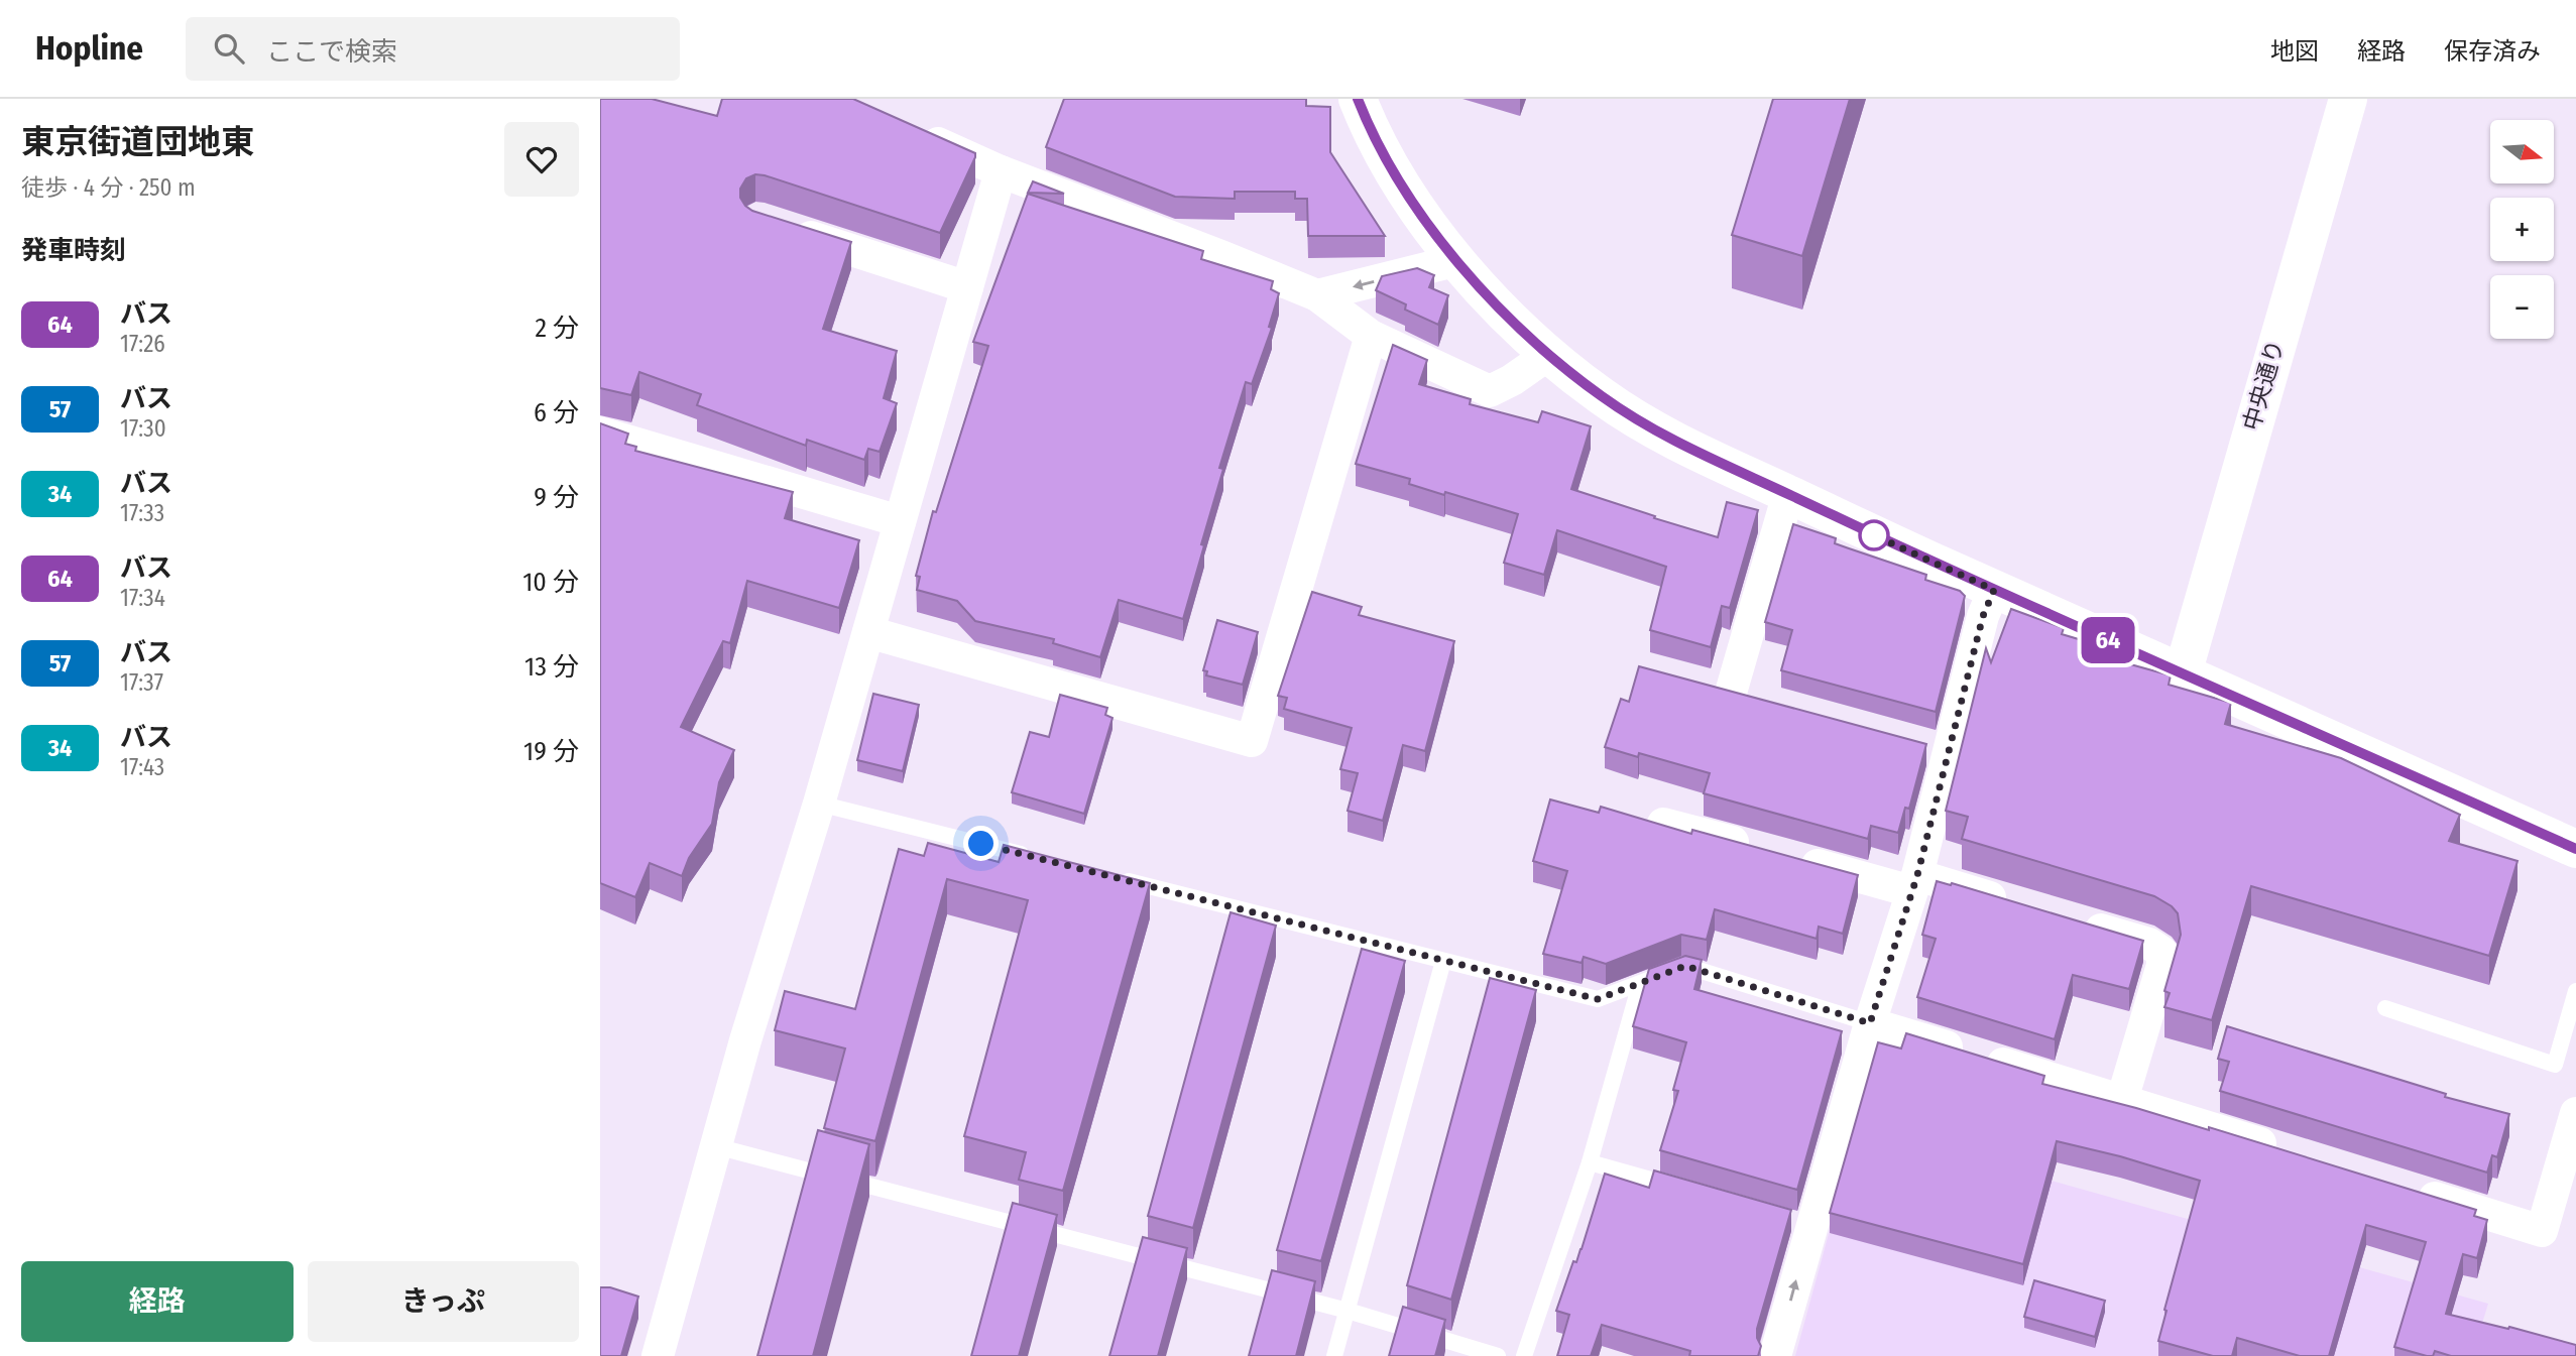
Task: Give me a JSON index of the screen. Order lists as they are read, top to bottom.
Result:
{
  "streets": {
    "street": ["中央通り"]
  },
  "lines": ["bus line 64"],
  "north": "right",
  "page": {
    "header": "Hopline",
    "search": "ここで検索",
    "nav": ["地図", "経路", "保存済み"],
    "heading": [
      ["東京街道団地東", "徒歩 · 4 分 · 250 m"],
      "発車時刻"
    ],
    "on_map": "64",
    "map_buttons": ["+", "−"],
    "list": [
      {
        "mark": "64",
        "name": "バス",
        "note": "17:26",
        "value": "2 分"
      },
      {
        "mark": "57",
        "name": "バス",
        "note": "17:30",
        "value": "6 分"
      },
      {
        "mark": "34",
        "name": "バス",
        "note": "17:33",
        "value": "9 分"
      },
      {
        "mark": "64",
        "name": "バス",
        "note": "17:34",
        "value": "10 分"
      },
      {
        "mark": "57",
        "name": "バス",
        "note": "17:37",
        "value": "13 分"
      },
      {
        "mark": "34",
        "name": "バス",
        "note": "17:43",
        "value": "19 分"
      }
    ],
    "buttons": ["経路", "きっぷ"]
  }
}
